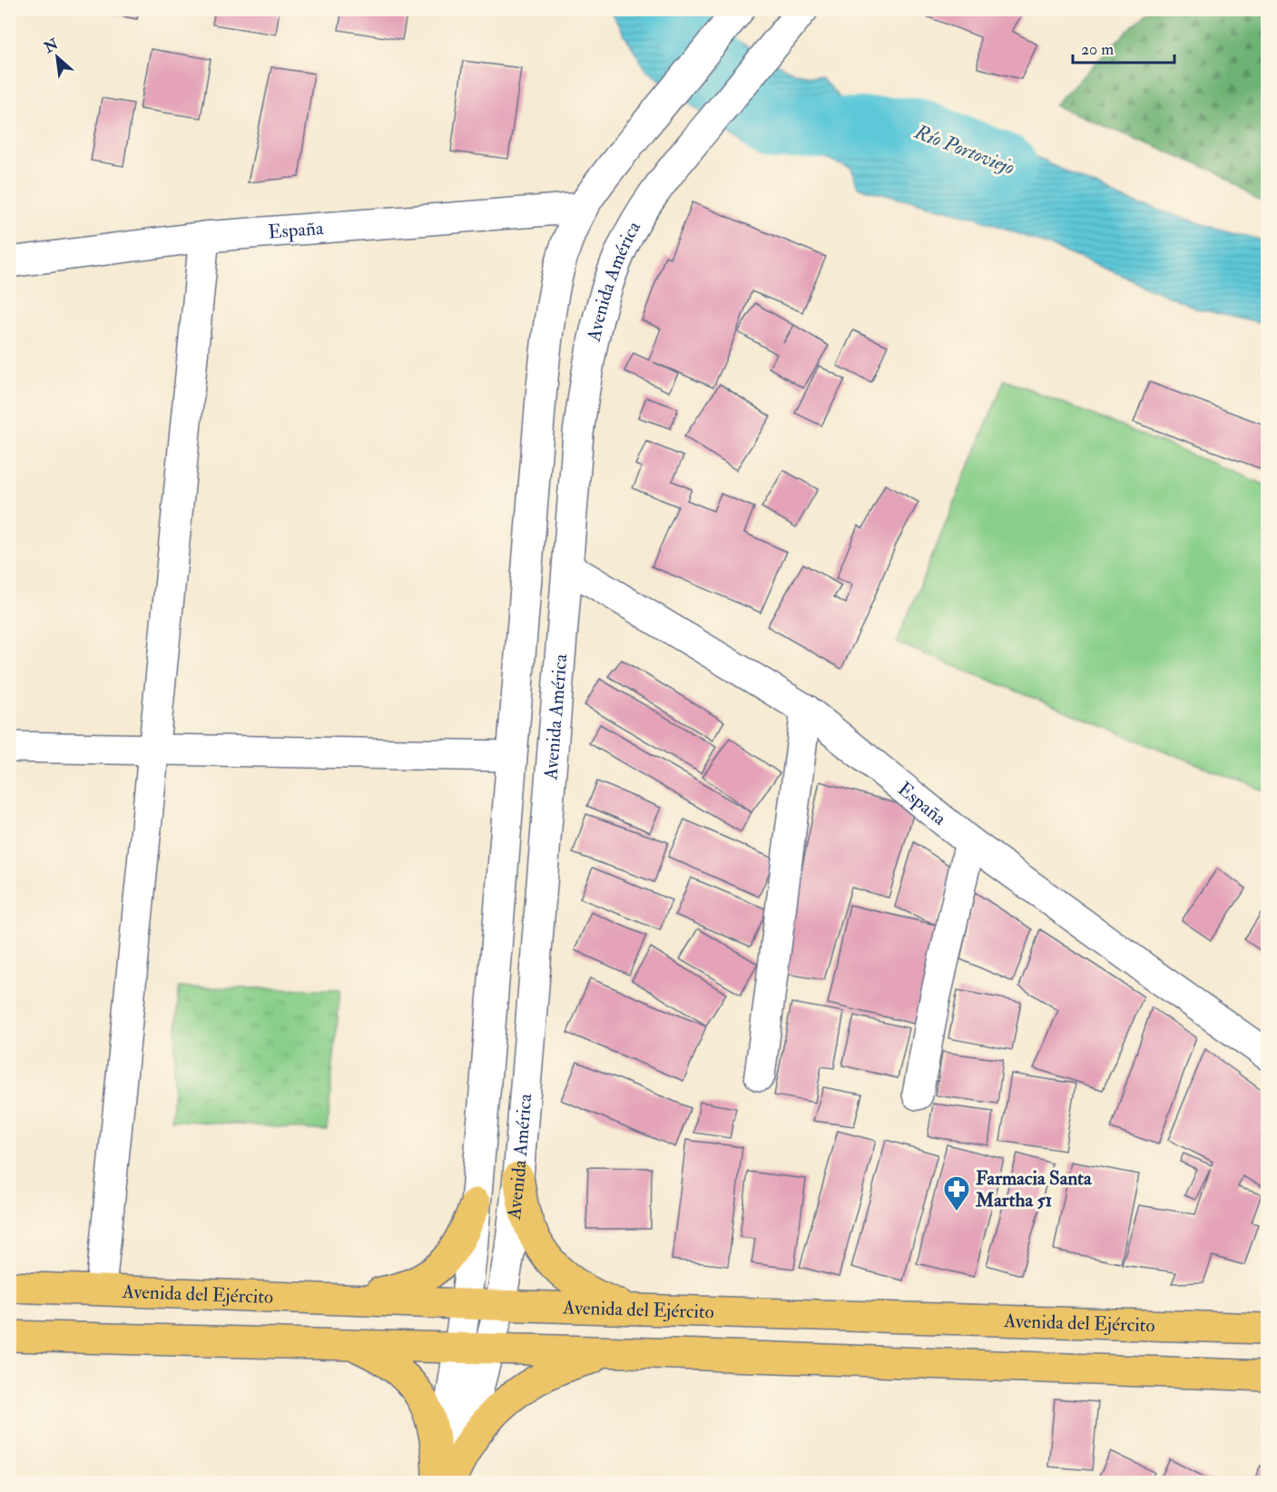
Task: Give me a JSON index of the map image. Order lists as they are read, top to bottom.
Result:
{
  "streets": {
    "main road": ["Avenida del Ejército"],
    "street": ["España", "Avenida América"]
  },
  "crossings": [
    ["España", "Avenida América"],
    ["Avenida América", "Avenida del Ejército"]
  ],
  "water": ["Río Portoviejo"],
  "places": {
    "pharmacy": ["Farmacia Santa Martha 51"]
  },
  "scale_bar": "20 m",
  "north": "top left"
}
